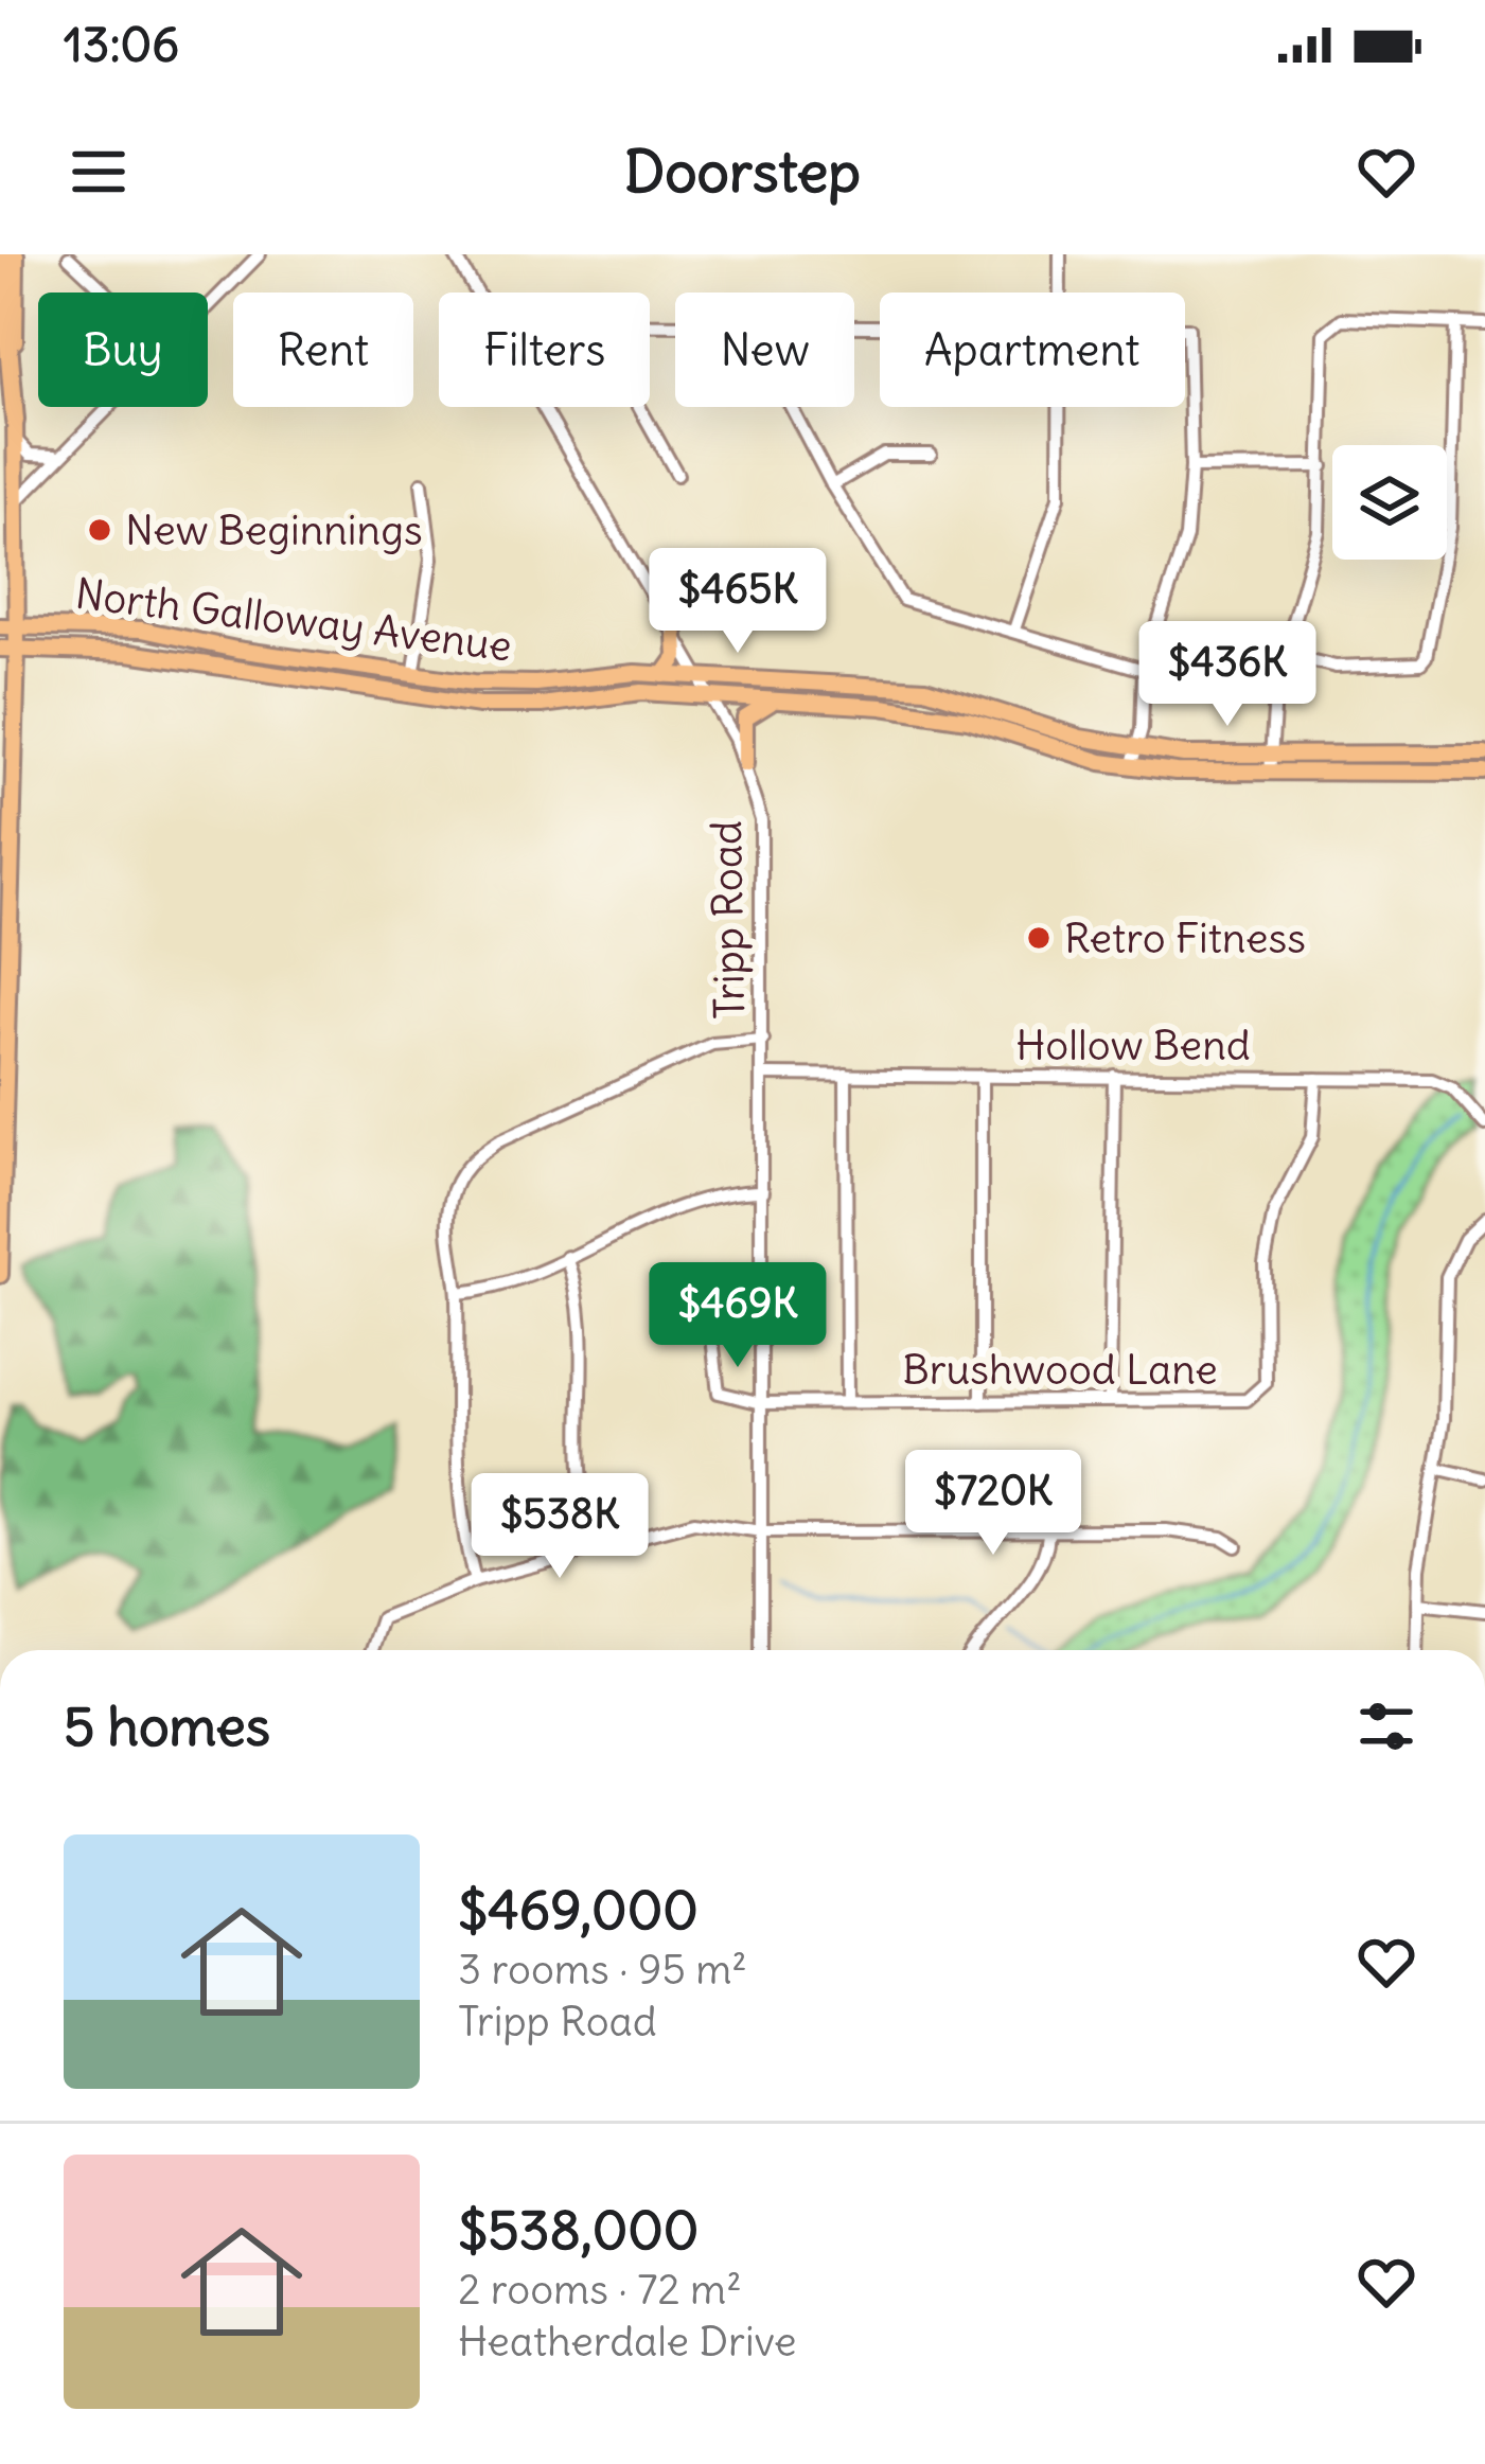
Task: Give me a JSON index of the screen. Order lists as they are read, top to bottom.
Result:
{
  "streets": {
    "main road": ["North Galloway Avenue"],
    "street": ["Tripp Road", "Hollow Bend", "Brushwood Lane"]
  },
  "crossings": [
    ["North Galloway Avenue", "Tripp Road"],
    ["Tripp Road", "Hollow Bend"],
    ["Tripp Road", "Brushwood Lane"],
    ["Hollow Bend", "Brushwood Lane"]
  ],
  "places": ["New Beginnings", "Retro Fitness"],
  "page": {
    "status": "13:06",
    "header": "Doorstep",
    "chip": [
      "Buy",
      "Rent",
      "Filters",
      "New",
      "Apartment"
    ],
    "price": [
      "$465K",
      "$436K",
      "$469K",
      "$720K",
      "$538K"
    ],
    "heading": "5 homes",
    "list": [
      {
        "name": "$469,000",
        "note": "3 rooms · 95 m² · Tripp Road"
      },
      {
        "name": "$538,000",
        "note": "2 rooms · 72 m² · Heatherdale Drive"
      }
    ]
  }
}
